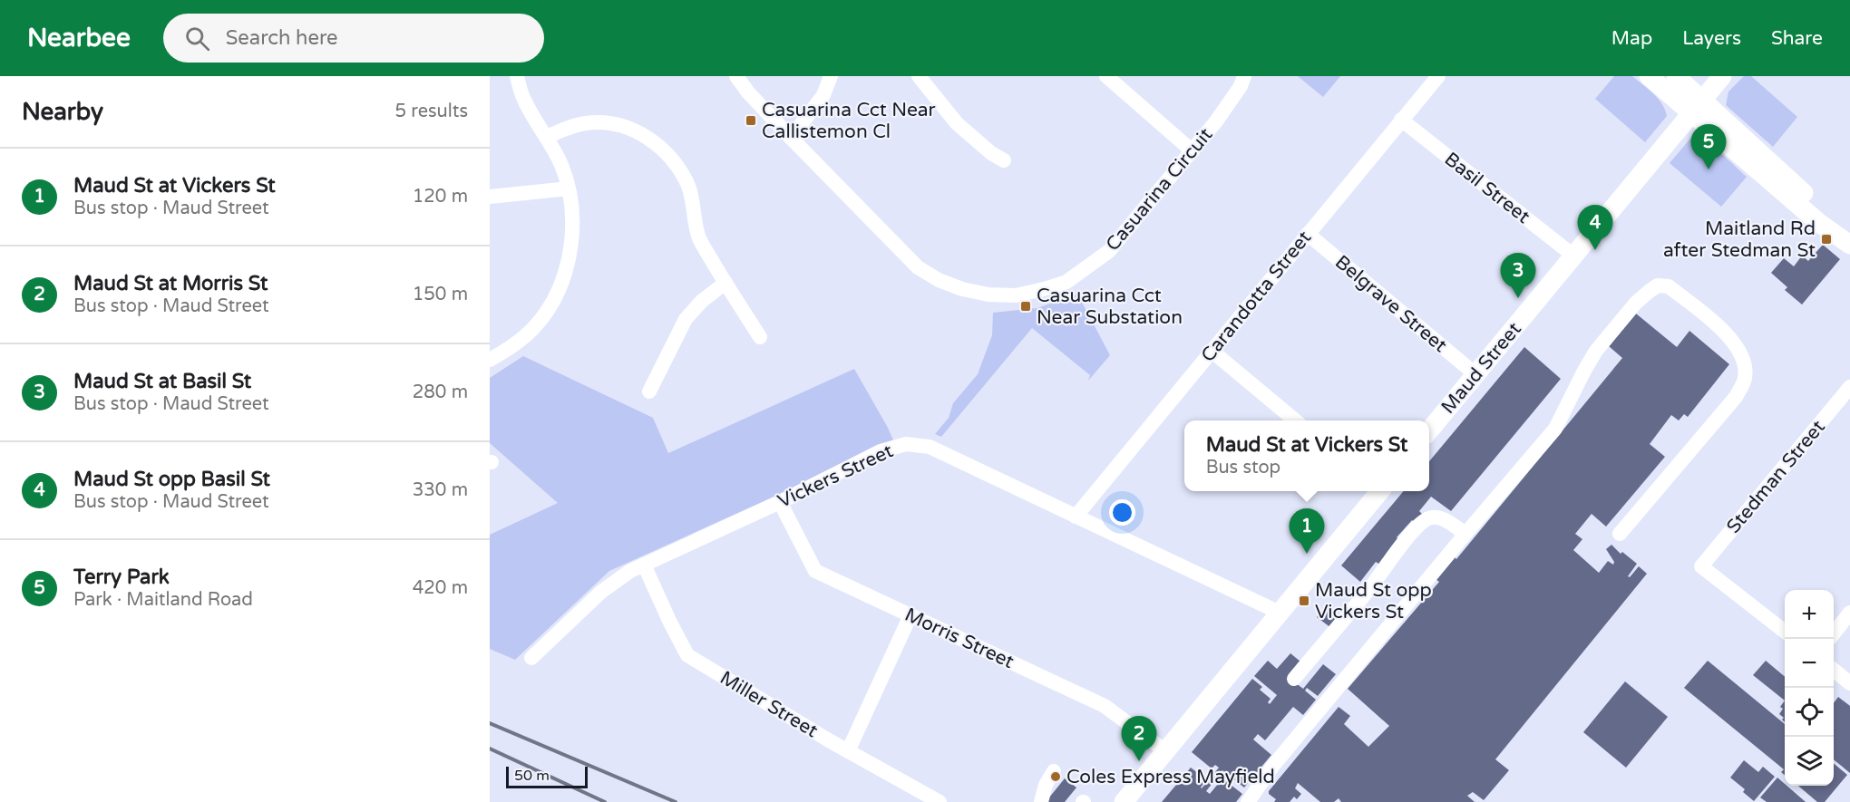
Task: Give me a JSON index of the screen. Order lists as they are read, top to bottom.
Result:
{
  "streets": {
    "main road": ["Maud Street"],
    "street": [
      "Basil Street",
      "Casuarina Circuit",
      "Carandotta Street",
      "Belgrave Street",
      "Vickers Street",
      "Stedman Street",
      "Morris Street",
      "Miller Street"
    ]
  },
  "crossings": [
    ["Basil Street", "Carandotta Street"],
    ["Basil Street", "Maud Street"],
    ["Carandotta Street", "Belgrave Street"],
    ["Carandotta Street", "Vickers Street"],
    ["Belgrave Street", "Maud Street"],
    ["Vickers Street", "Morris Street"],
    ["Vickers Street", "Miller Street"]
  ],
  "places": {
    "transit": [
      "Casuarina Cct Near Callistemon Cl",
      "Maitland Rd after Stedman St",
      "Casuarina Cct Near Substation",
      "Maud St opp Vickers St"
    ],
    "other": ["Coles Express Mayfield"]
  },
  "scale_bar": "50 m",
  "page": {
    "header": "Nearbee",
    "search": "Search here",
    "nav": ["Map", "Layers", "Share"],
    "heading": ["Nearby", "5 results"],
    "pins": [
      "5",
      "4",
      "3",
      "1",
      "2"
    ],
    "list": [
      {
        "mark": "1",
        "name": "Maud St at Vickers St",
        "note": "Bus stop · Maud Street",
        "value": "120 m"
      },
      {
        "mark": "2",
        "name": "Maud St at Morris St",
        "note": "Bus stop · Maud Street",
        "value": "150 m"
      },
      {
        "mark": "3",
        "name": "Maud St at Basil St",
        "note": "Bus stop · Maud Street",
        "value": "280 m"
      },
      {
        "mark": "4",
        "name": "Maud St opp Basil St",
        "note": "Bus stop · Maud Street",
        "value": "330 m"
      },
      {
        "mark": "5",
        "name": "Terry Park",
        "note": "Park · Maitland Road",
        "value": "420 m"
      }
    ],
    "popup": ["Maud St at Vickers St", "Bus stop"],
    "map_buttons": ["+", "−"],
    "scale": "50 m"
  }
}
